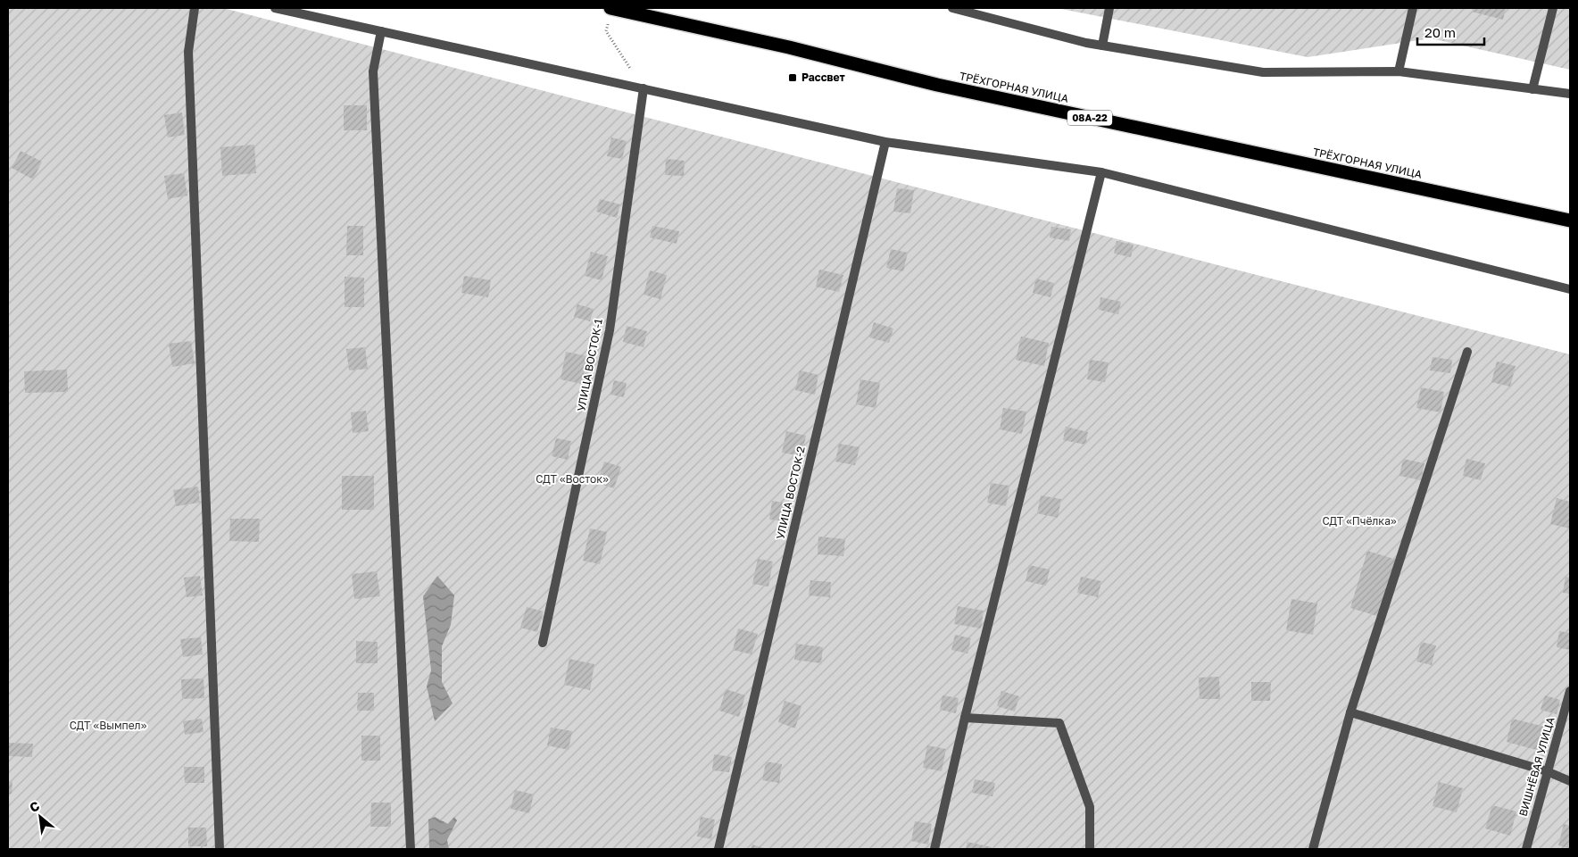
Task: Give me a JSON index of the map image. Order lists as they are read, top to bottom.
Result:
{
  "streets": {
    "highway": ["ТРЁХГОРНАЯ УЛИЦА", "08А-22"],
    "street": ["УЛИЦА ВОСТОК-1", "УЛИЦА ВОСТОК-2", "ВИШНЁВАЯ УЛИЦА"]
  },
  "parks": ["СДТ «Восток»", "СДТ «Пчёлка»", "СДТ «Вымпел»"],
  "places": {
    "transit": ["Рассвет"]
  },
  "scale_bar": "20 m",
  "north": "top left"
}
